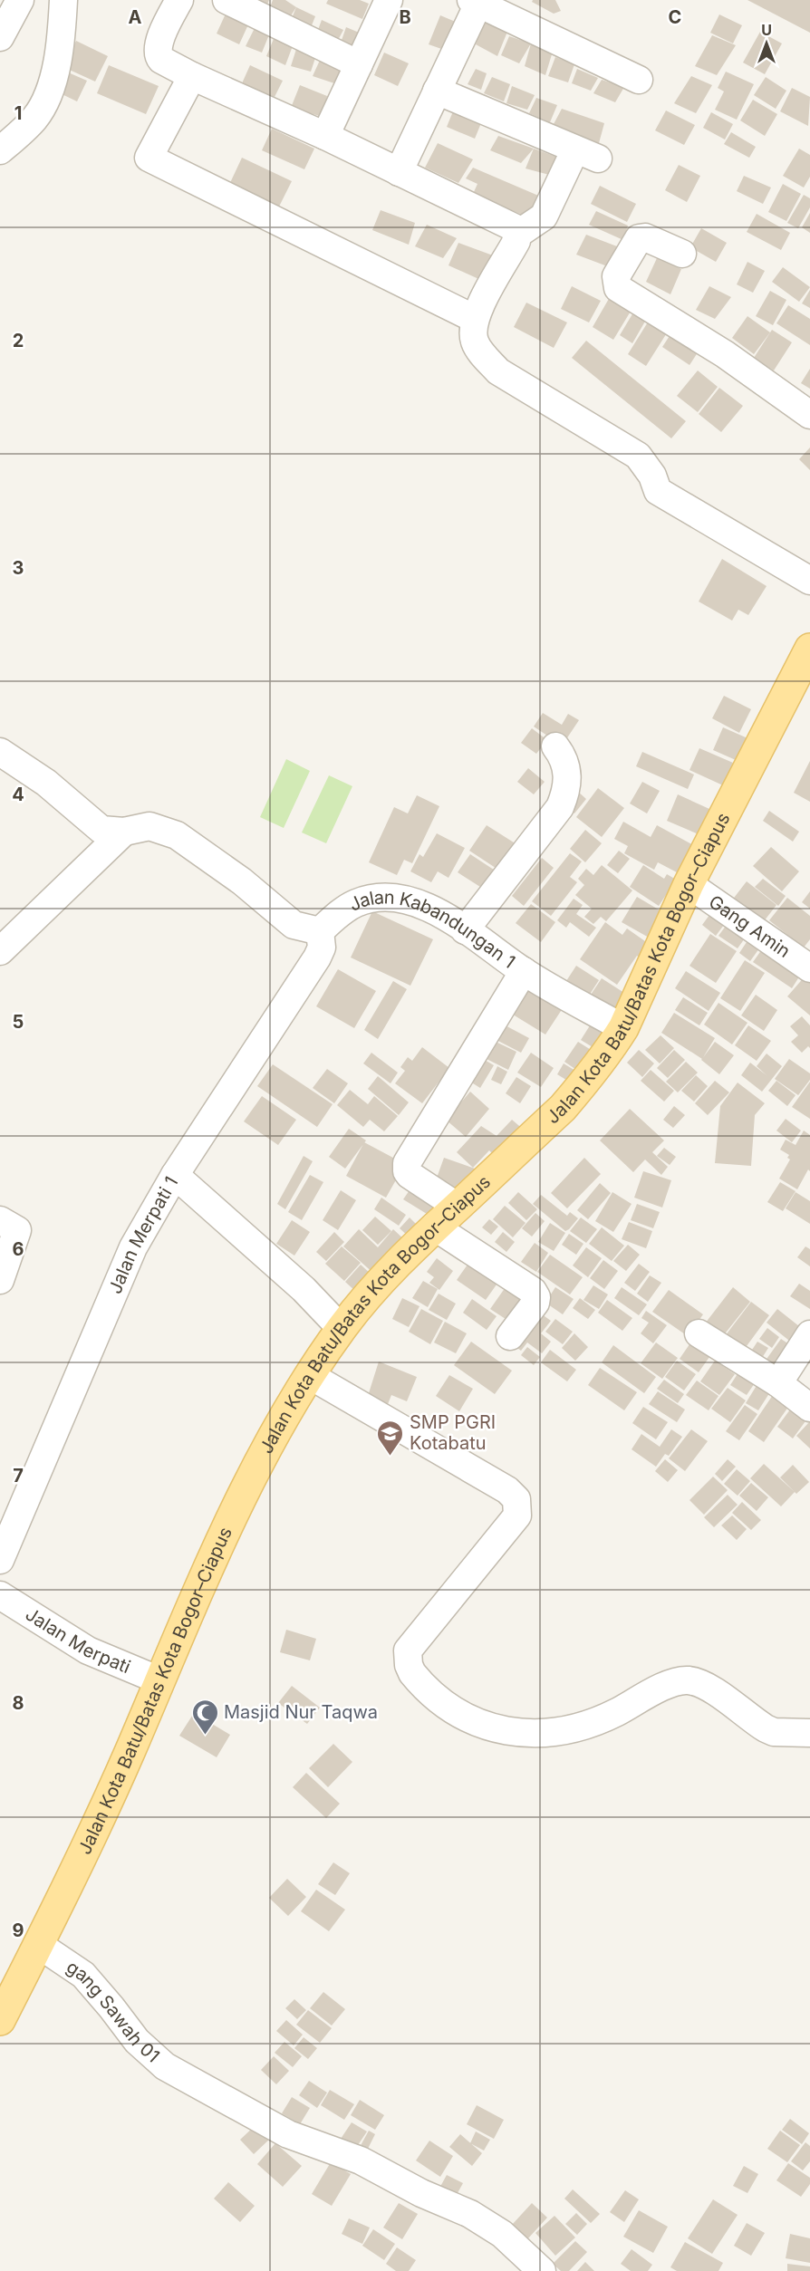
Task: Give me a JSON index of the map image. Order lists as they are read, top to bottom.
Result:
{
  "streets": {
    "main road": ["Jalan Kota Batu/Batas Kota Bogor–Ciapus"],
    "street": [
      "Gang Amin",
      "Jalan Kabandungan 1",
      "Jalan Merpati 1",
      "Jalan Merpati",
      "gang Sawah 01"
    ]
  },
  "crossings": [
    ["Gang Amin", "Jalan Kota Batu/Batas Kota Bogor–Ciapus"],
    ["Jalan Kabandungan 1", "Jalan Kota Batu/Batas Kota Bogor–Ciapus"],
    ["Jalan Kabandungan 1", "Jalan Merpati 1"],
    ["Jalan Kota Batu/Batas Kota Bogor–Ciapus", "Jalan Merpati"],
    ["Jalan Kota Batu/Batas Kota Bogor–Ciapus", "gang Sawah 01"]
  ],
  "places": {
    "school or university": ["SMP PGRI Kotabatu"],
    "mosque": ["Masjid Nur Taqwa"]
  },
  "north": "top",
  "grid": {
    "columns": ["A", "B", "C"],
    "rows": [
      "1",
      "2",
      "3",
      "4",
      "5",
      "6",
      "7",
      "8",
      "9"
    ]
  }
}
